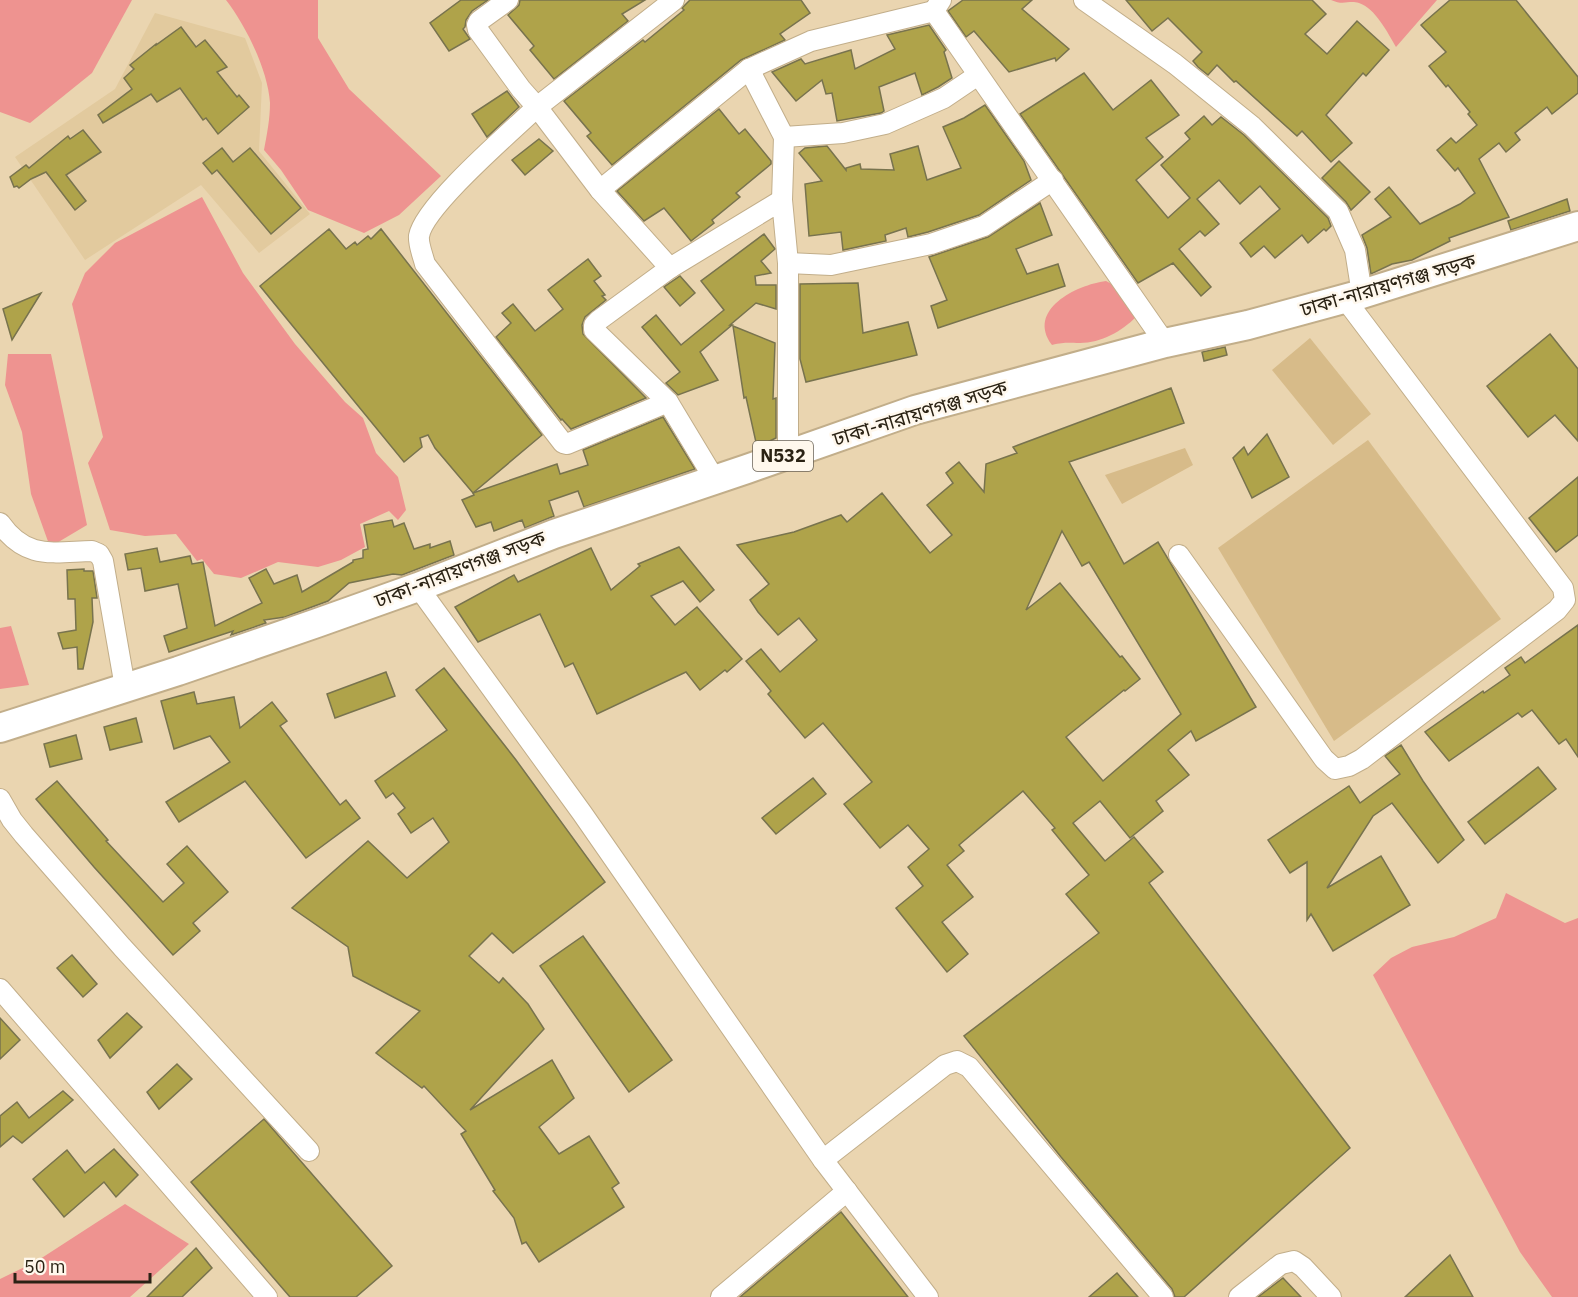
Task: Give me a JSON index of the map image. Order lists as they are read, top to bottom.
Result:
{
  "streets": {
    "highway": ["ঢাকা-নারায়ণগঞ্জ সড়ক", "N532"]
  },
  "scale_bar": "50 m"
}
